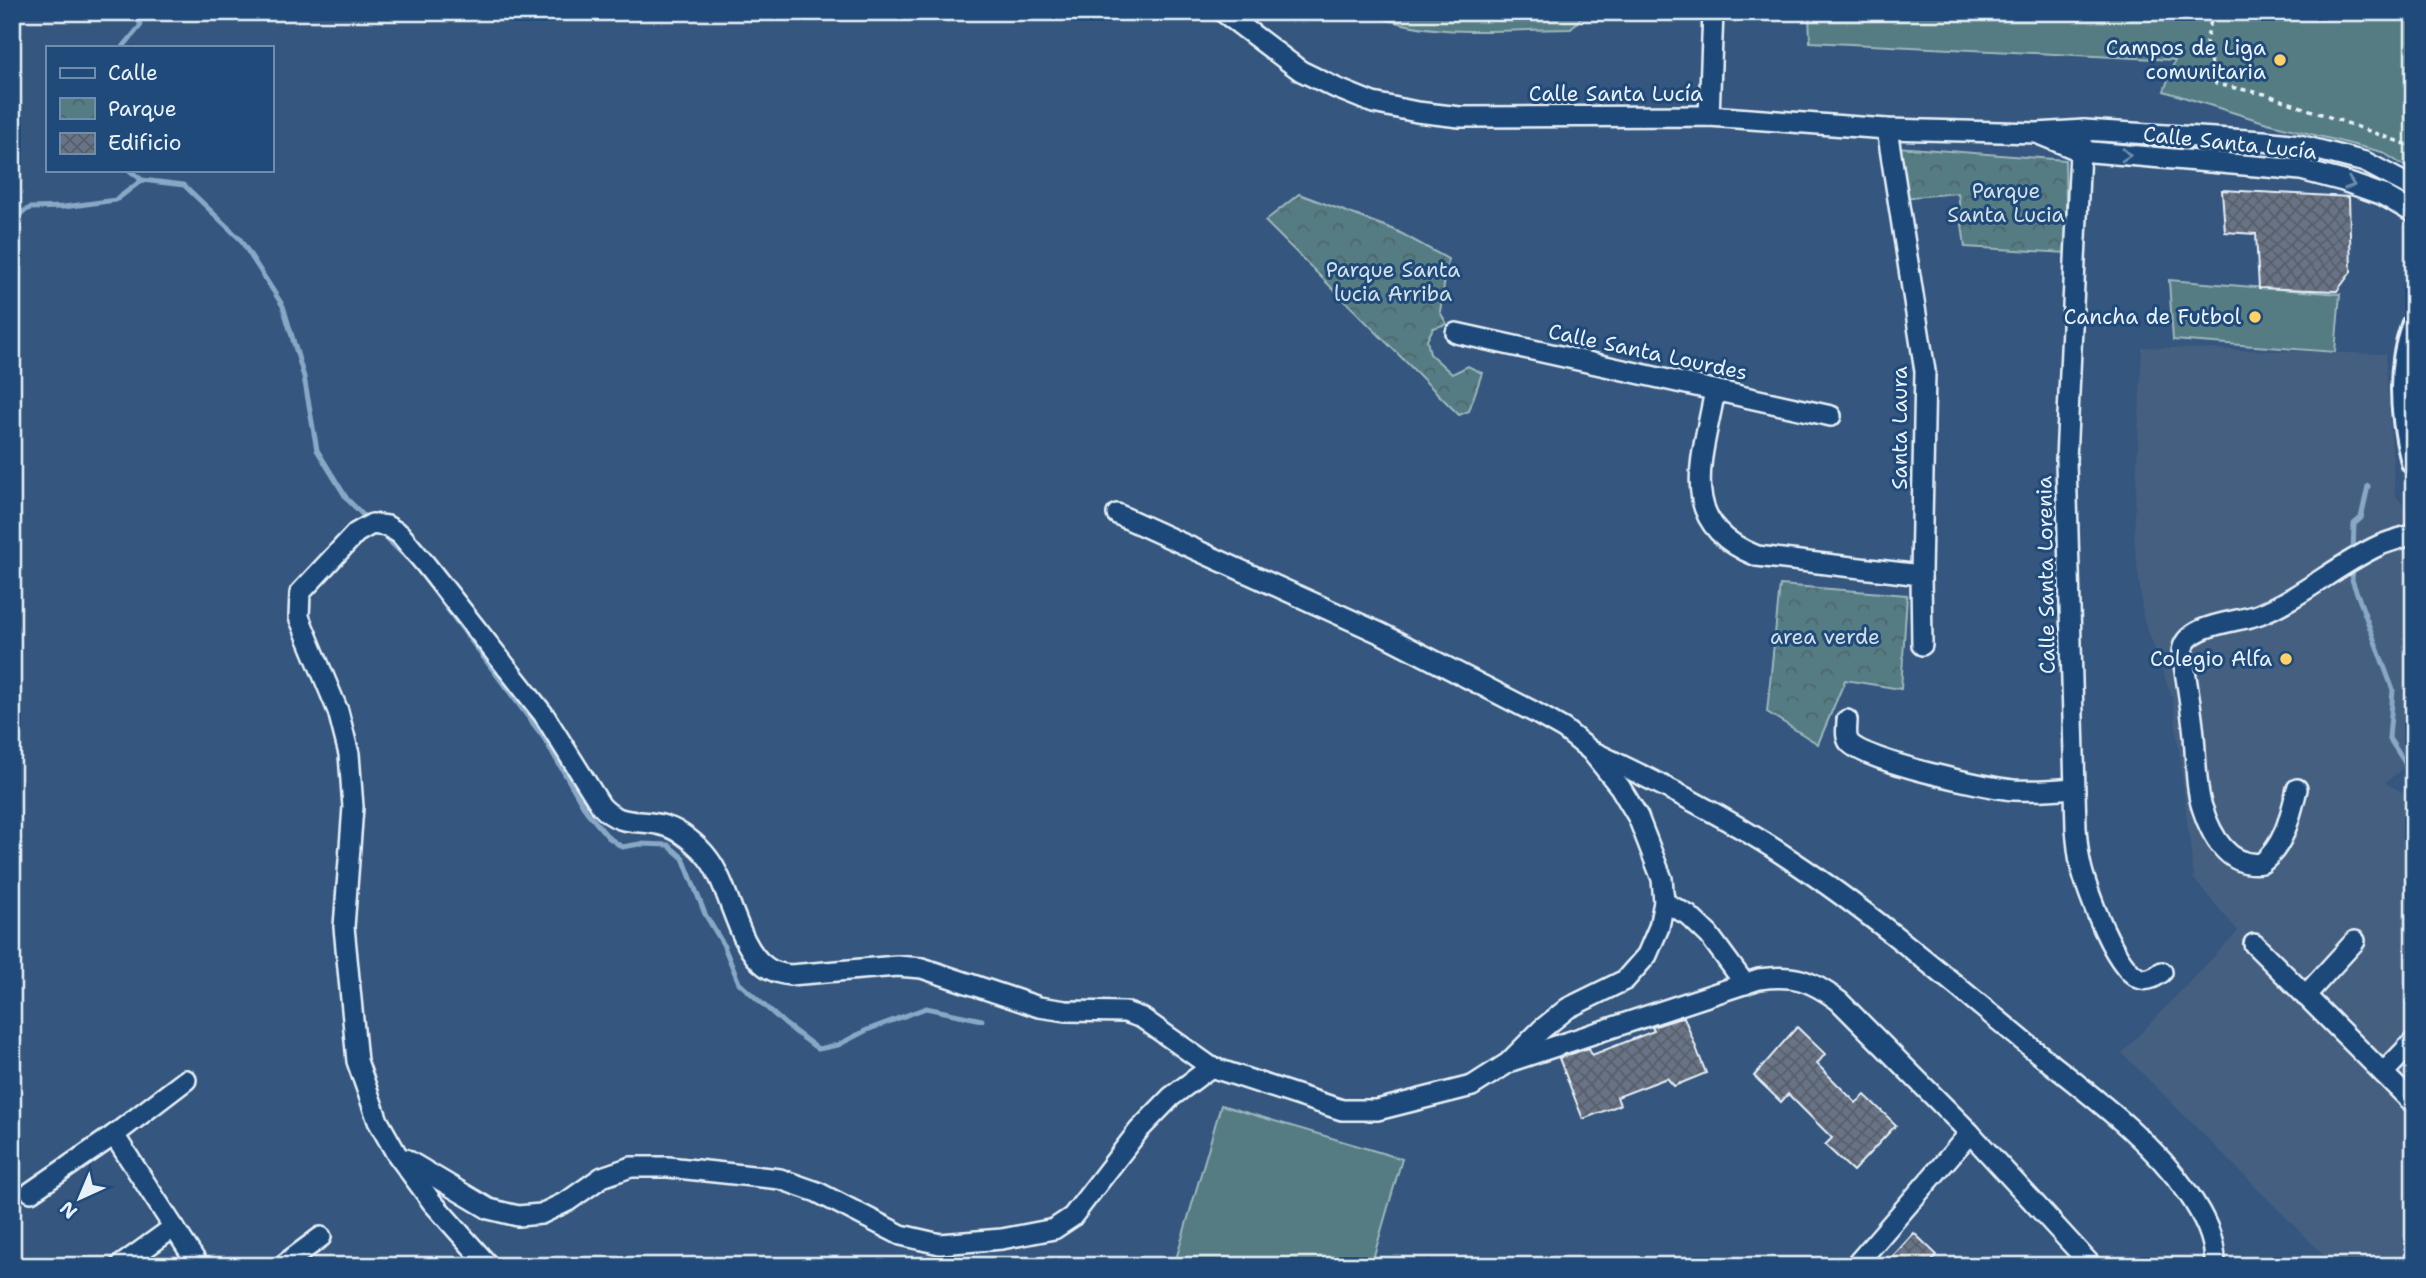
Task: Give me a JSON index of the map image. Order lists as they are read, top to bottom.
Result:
{
  "streets": {
    "street": [
      "Calle Santa Lucía",
      "Calle Santa Lourdes",
      "Santa Laura",
      "Calle Santa Lorenia"
    ]
  },
  "crossings": [
    ["Calle Santa Lucía", "Santa Laura"],
    ["Calle Santa Lucía", "Calle Santa Lorenia"]
  ],
  "parks": ["Parque Santa Lucia", "Parque Santa lucia Arriba", "area verde"],
  "places": ["Campos de Liga comunitaria", "Cancha de Futbol", "Colegio Alfa"],
  "legend": ["Calle", "Parque", "Edificio"],
  "north": "bottom left"
}
